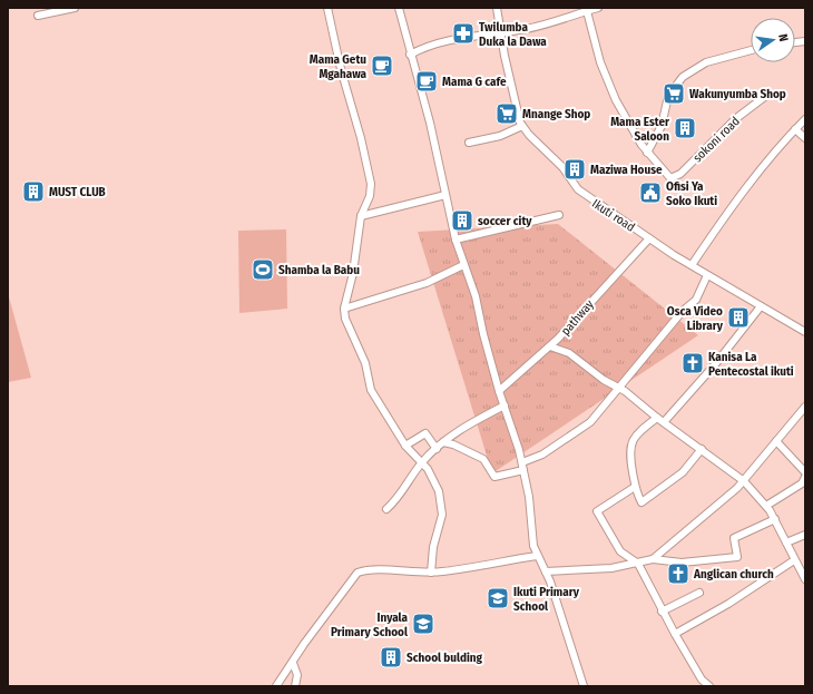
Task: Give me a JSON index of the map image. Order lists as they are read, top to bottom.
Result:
{
  "streets": {
    "street": ["sokoni road", "Ikuti road", "pathway"]
  },
  "crossings": [
    ["Ikuti road", "pathway"]
  ],
  "places": {
    "pharmacy": ["Twilumba Duka la Dawa"],
    "cafe": ["Mama Getu Mgahawa", "Mama G cafe"],
    "supermarket": ["Wakunyumba Shop", "Mnange Shop"],
    "building": [
      "Mama Ester Saloon",
      "Maziwa House",
      "MUST CLUB",
      "soccer city",
      "Osca Video Library",
      "School bulding"
    ],
    "public building": ["Ofisi Ya Soko Ikuti"],
    "sports": ["Shamba la Babu"],
    "church": ["Kanisa La Pentecostal ikuti", "Anglican church"],
    "school or university": ["Ikuti Primary School", "Inyala Primary School"]
  },
  "north": "right"
}
